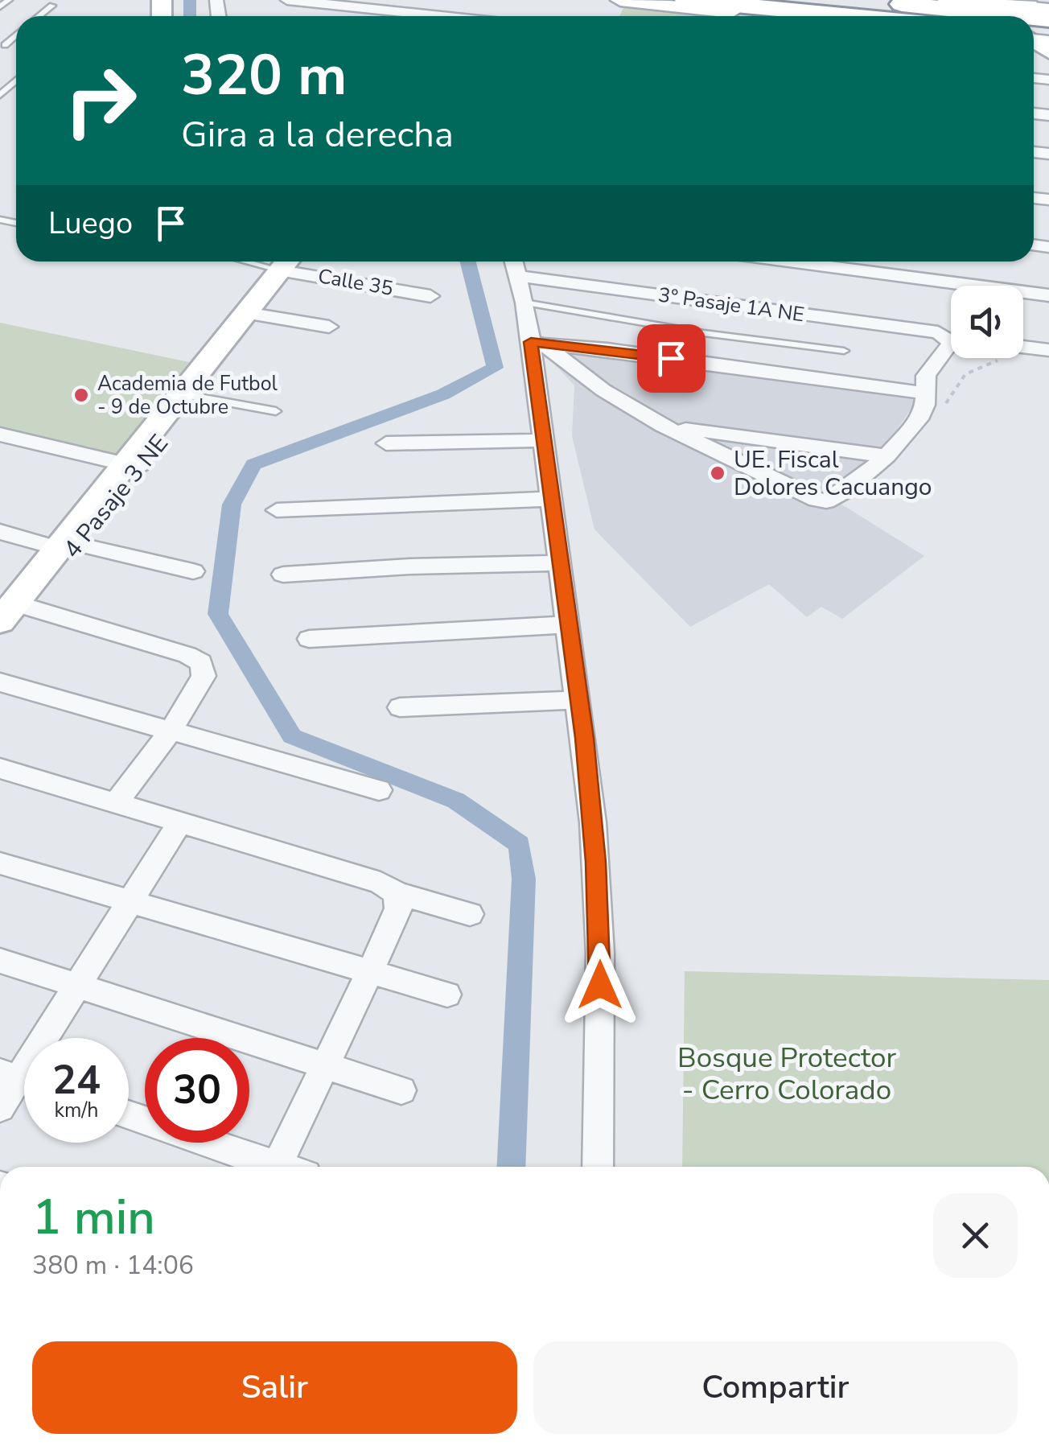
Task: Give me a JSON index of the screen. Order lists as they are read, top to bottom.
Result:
{
  "streets": {
    "street": ["Calle 35", "3° Pasaje 1A NE", "4 Pasaje 3 NE"]
  },
  "crossings": [
    ["Calle 35", "4 Pasaje 3 NE"]
  ],
  "parks": ["Bosque Protector - Cerro Colorado"],
  "places": ["Academia de Futbol - 9 de Octubre", "UE. Fiscal Dolores Cacuango"],
  "page": {
    "turn": ["320 m", "Gira a la derecha"],
    "then": "Luego",
    "speed": "24 km/h",
    "limit": "30",
    "heading": ["1 min", "380 m · 14:06"],
    "buttons": ["Salir", "Compartir"]
  }
}
